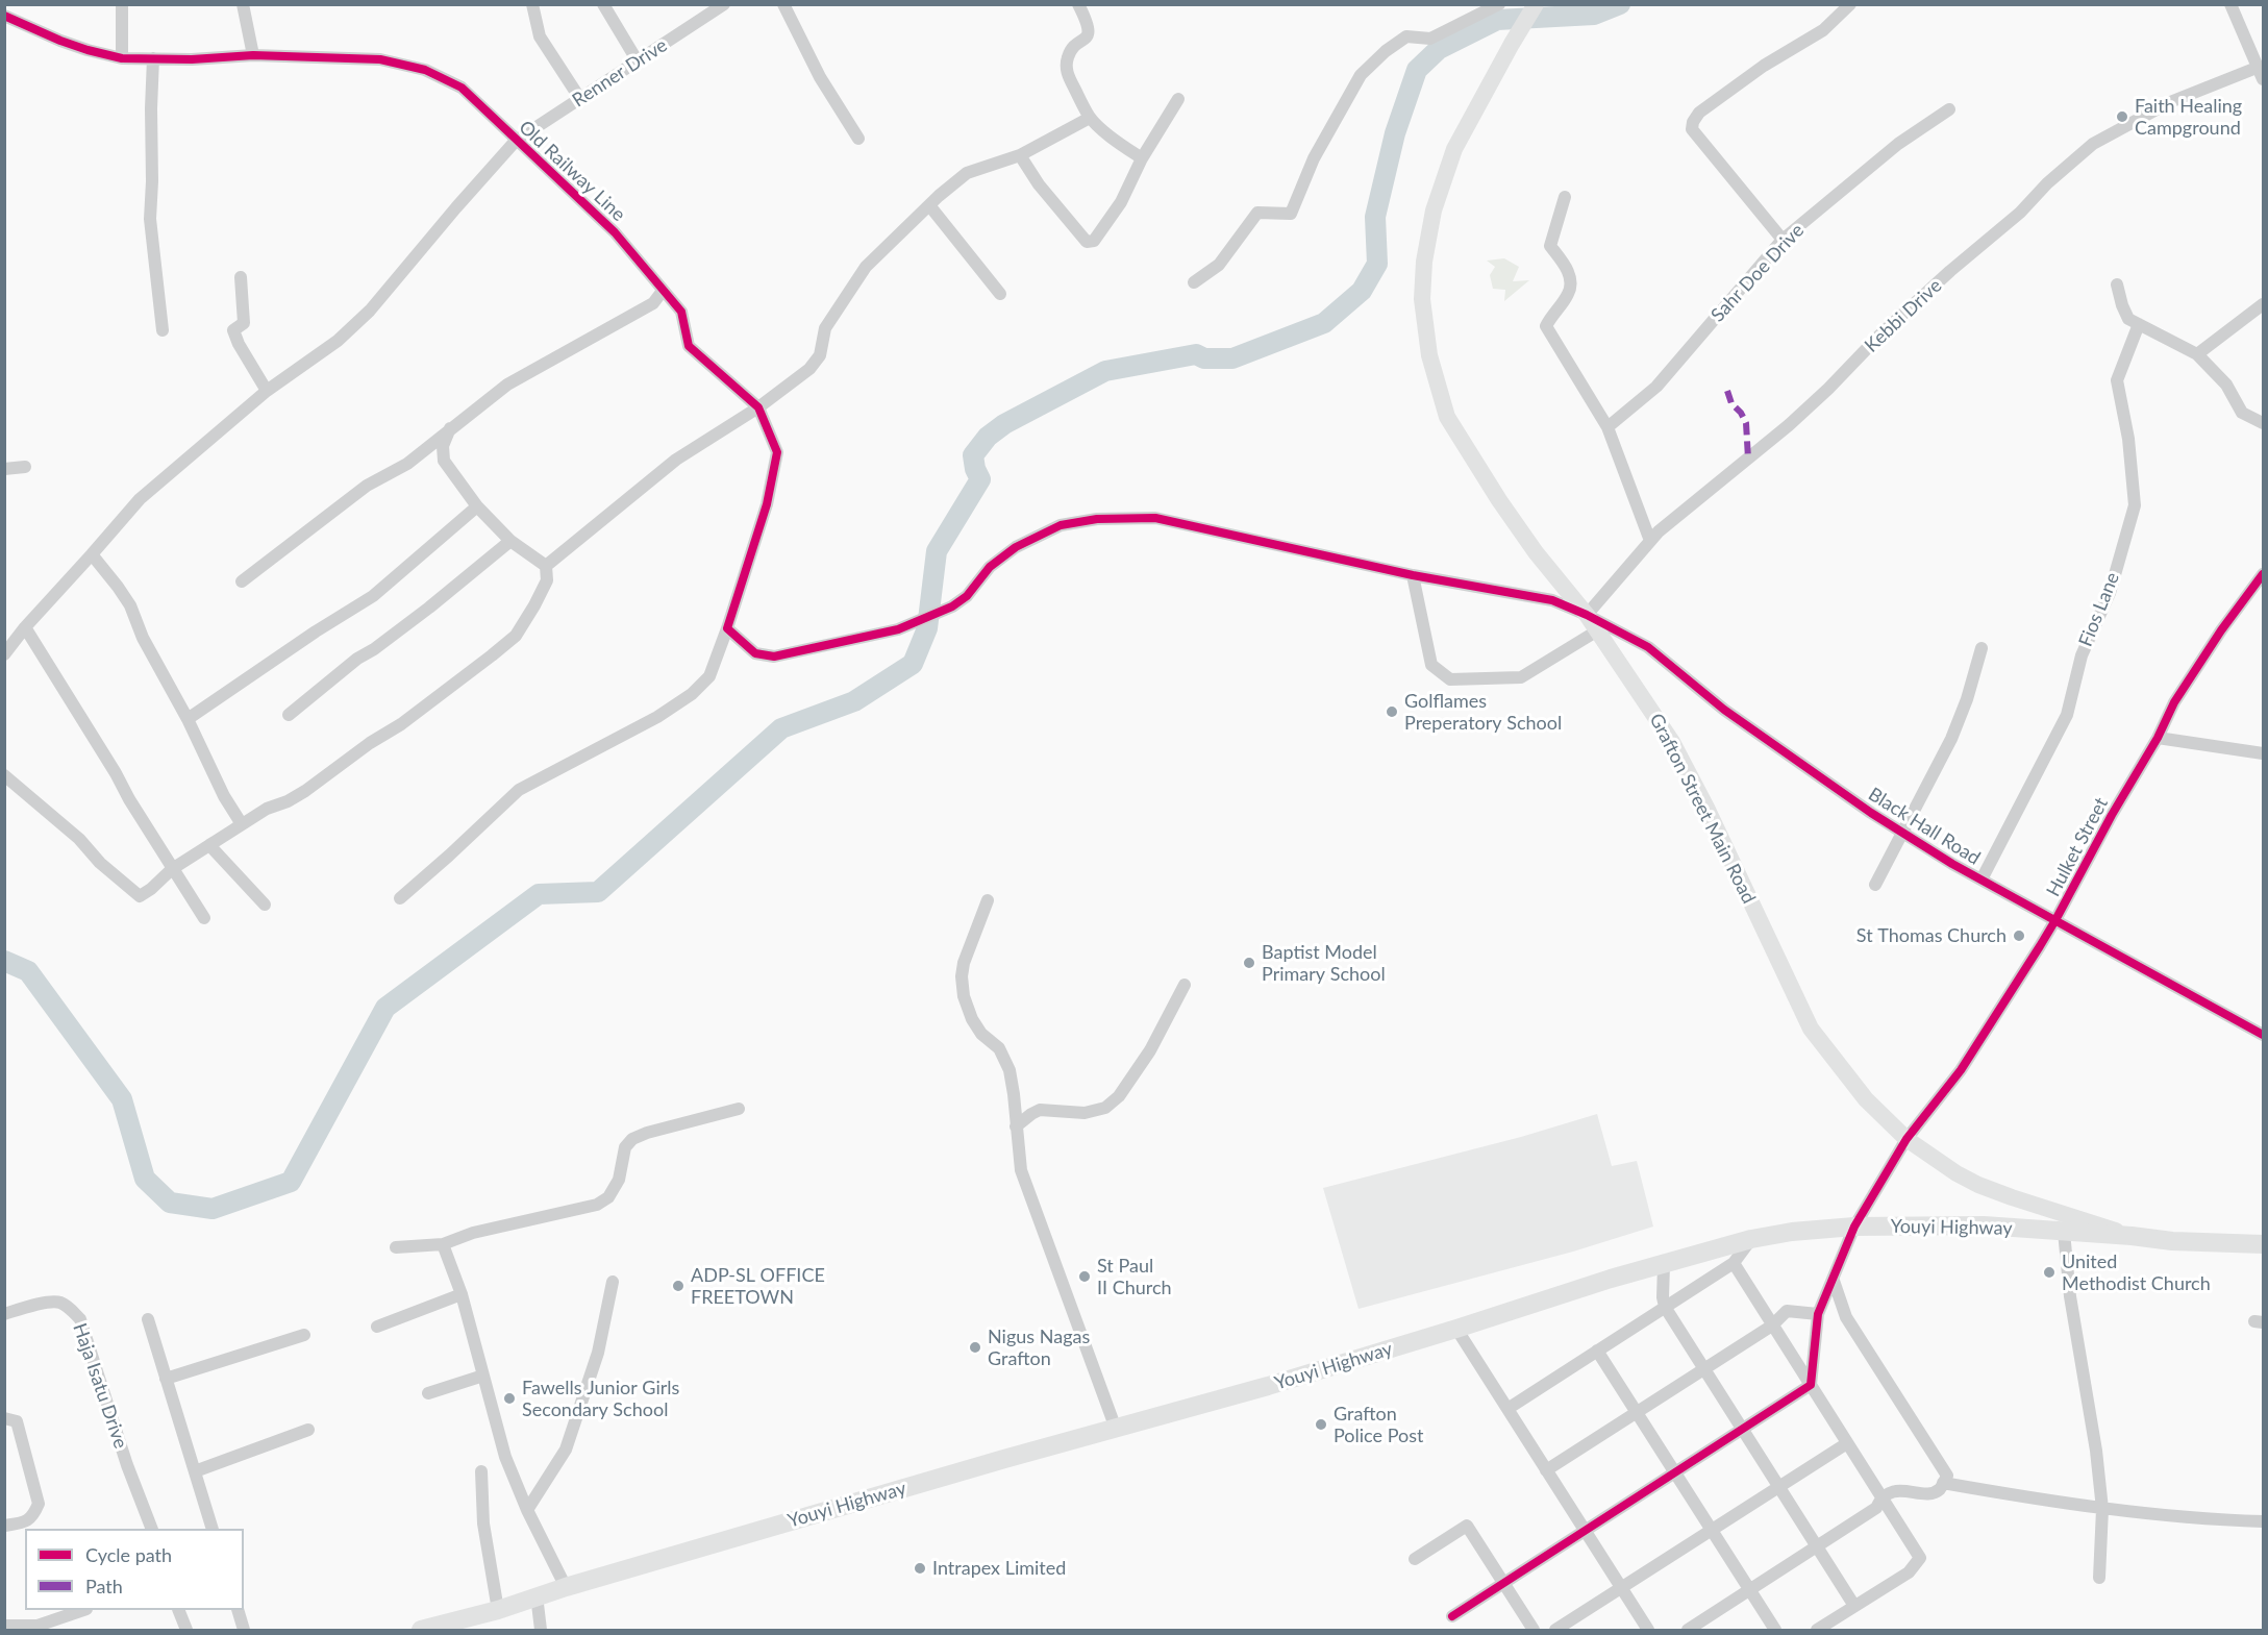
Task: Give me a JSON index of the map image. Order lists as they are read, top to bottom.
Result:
{
  "streets": {
    "main road": ["Youyi Highway"],
    "street": [
      "Renner Drive",
      "Old Railway Line",
      "Sahr Doe Drive",
      "Kebbi Drive",
      "Fios Lane",
      "Grafton Street Main Road",
      "Black Hall Road",
      "Hulket Street",
      "Haja Isatu Drive"
    ]
  },
  "crossings": [
    ["Renner Drive", "Old Railway Line"],
    ["Old Railway Line", "Black Hall Road"],
    ["Kebbi Drive", "Grafton Street Main Road"],
    ["Kebbi Drive", "Black Hall Road"],
    ["Fios Lane", "Black Hall Road"],
    ["Grafton Street Main Road", "Black Hall Road"],
    ["Grafton Street Main Road", "Hulket Street"],
    ["Grafton Street Main Road", "Youyi Highway"],
    ["Black Hall Road", "Hulket Street"],
    ["Hulket Street", "Youyi Highway"]
  ],
  "places": [
    "Faith Healing Campground",
    "Golflames Preperatory School",
    "St Thomas Church",
    "Baptist Model Primary School",
    "United Methodist Church",
    "St Paul II Church",
    "ADP-SL OFFICE FREETOWN",
    "Nigus Nagas Grafton",
    "Fawells Junior Girls Secondary School",
    "Grafton Police Post",
    "Intrapex Limited"
  ],
  "legend": ["Cycle path", "Path"]
}
